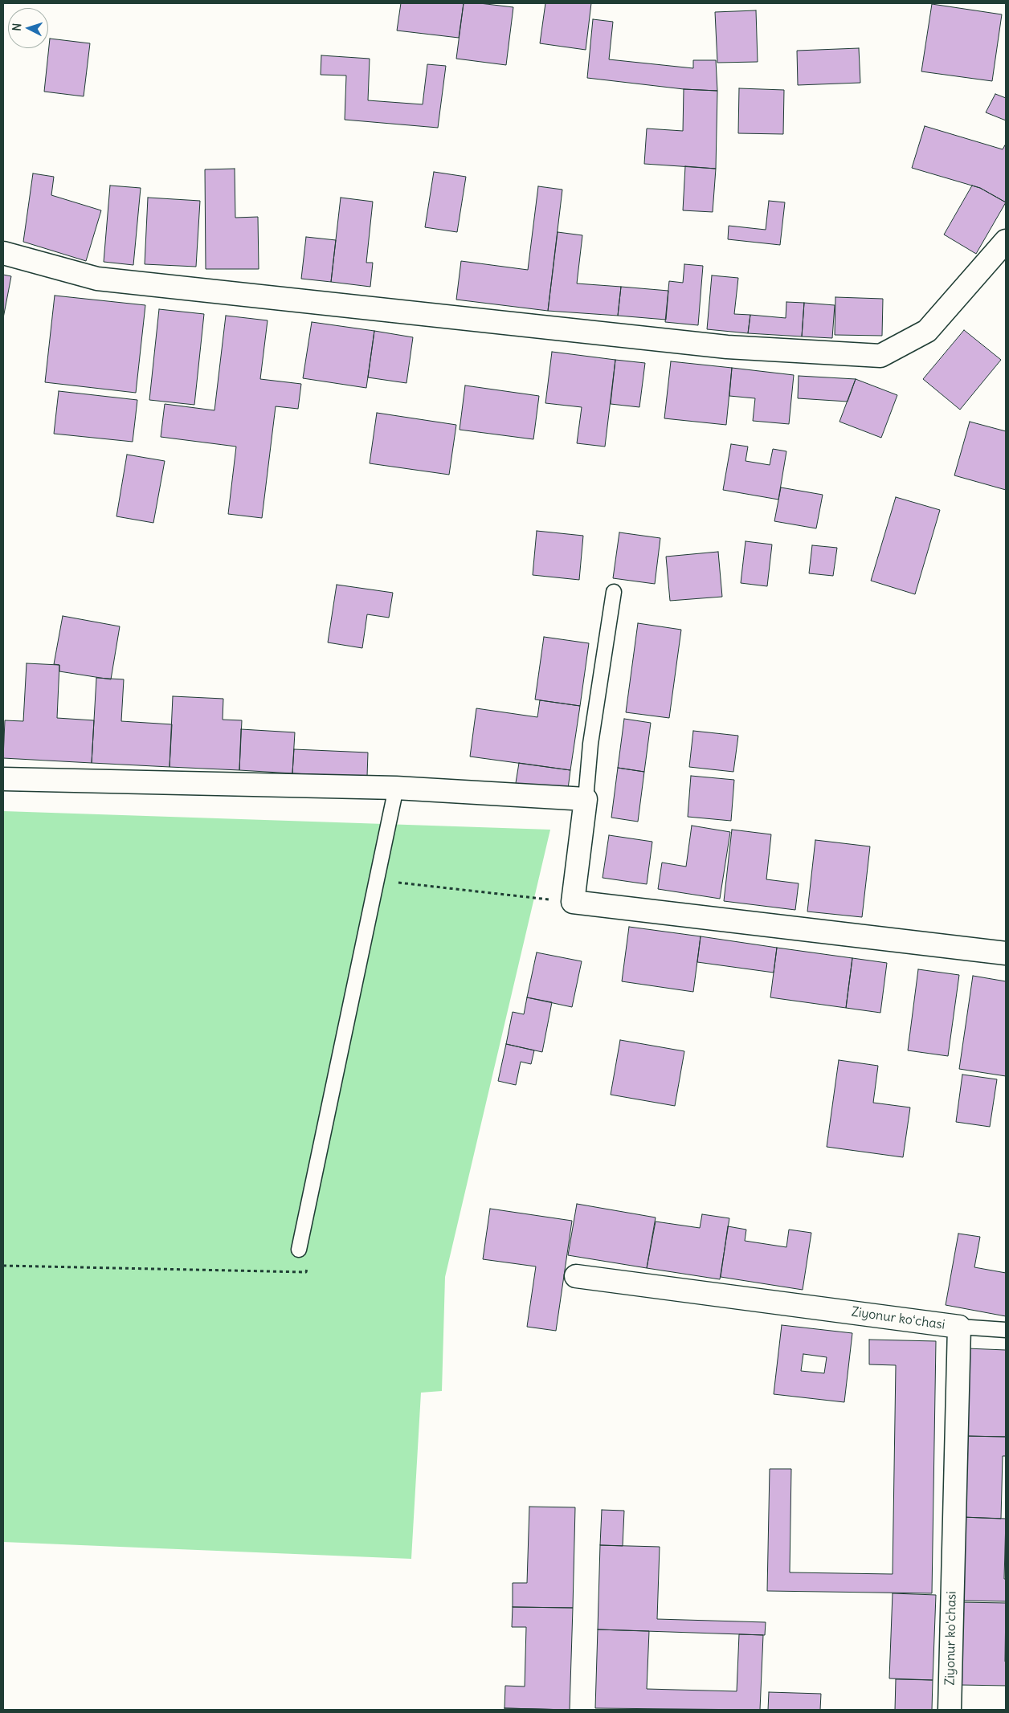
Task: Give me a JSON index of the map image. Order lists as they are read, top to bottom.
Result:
{
  "streets": {
    "street": ["Ziyonur koʻchasi"]
  },
  "north": "left"
}
